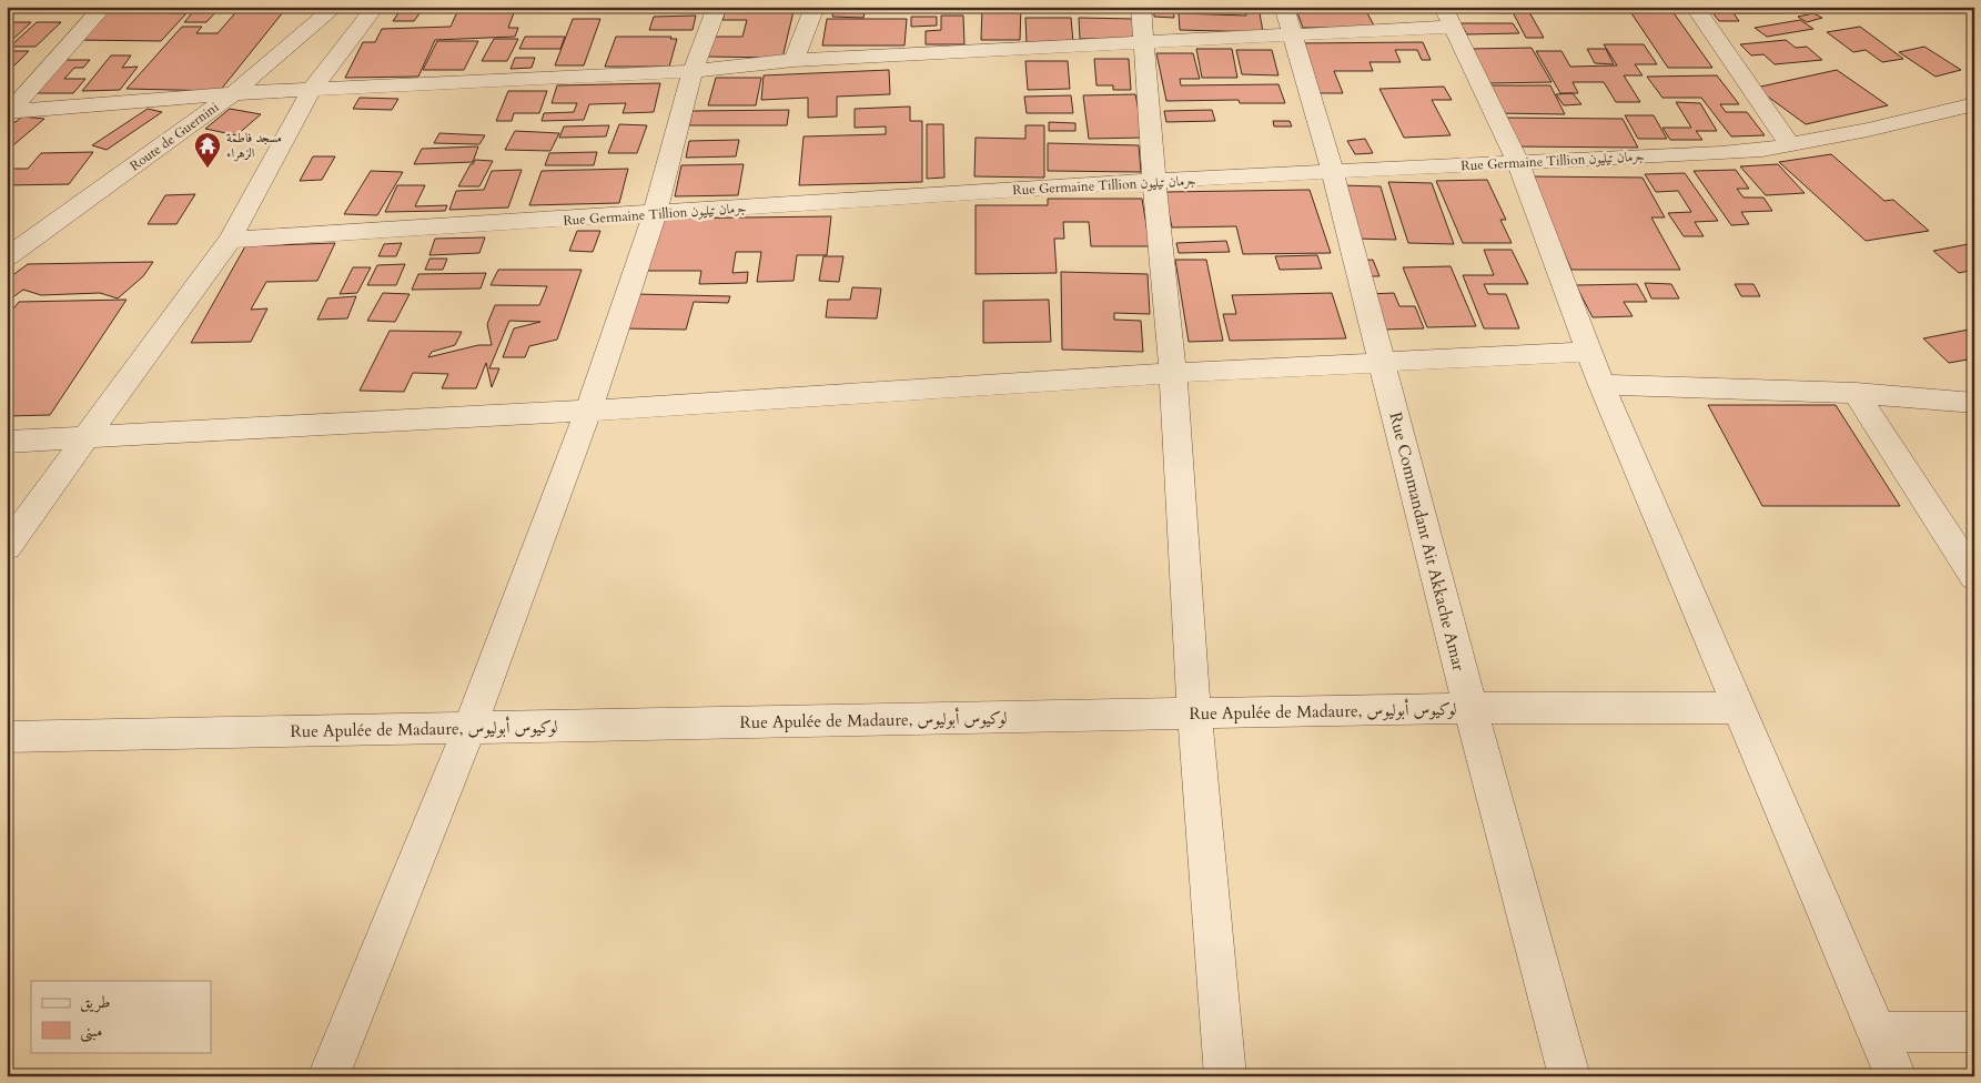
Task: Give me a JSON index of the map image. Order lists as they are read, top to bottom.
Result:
{
  "streets": {
    "street": [
      "Route de Guernini",
      "Rue Germaine Tillion جرمان تيليون",
      "Rue Commandant Ait Akkache Amar",
      "Rue Apulée de Madaure, لوكيوس أبوليوس"
    ]
  },
  "crossings": [
    ["Rue Germaine Tillion جرمان تيليون", "Rue Commandant Ait Akkache Amar"],
    ["Rue Commandant Ait Akkache Amar", "Rue Apulée de Madaure, لوكيوس أبوليوس"]
  ],
  "places": {
    "temple": ["مسجد فاطمة الزهراء"]
  },
  "legend": ["طريق", "مبنى"]
}
